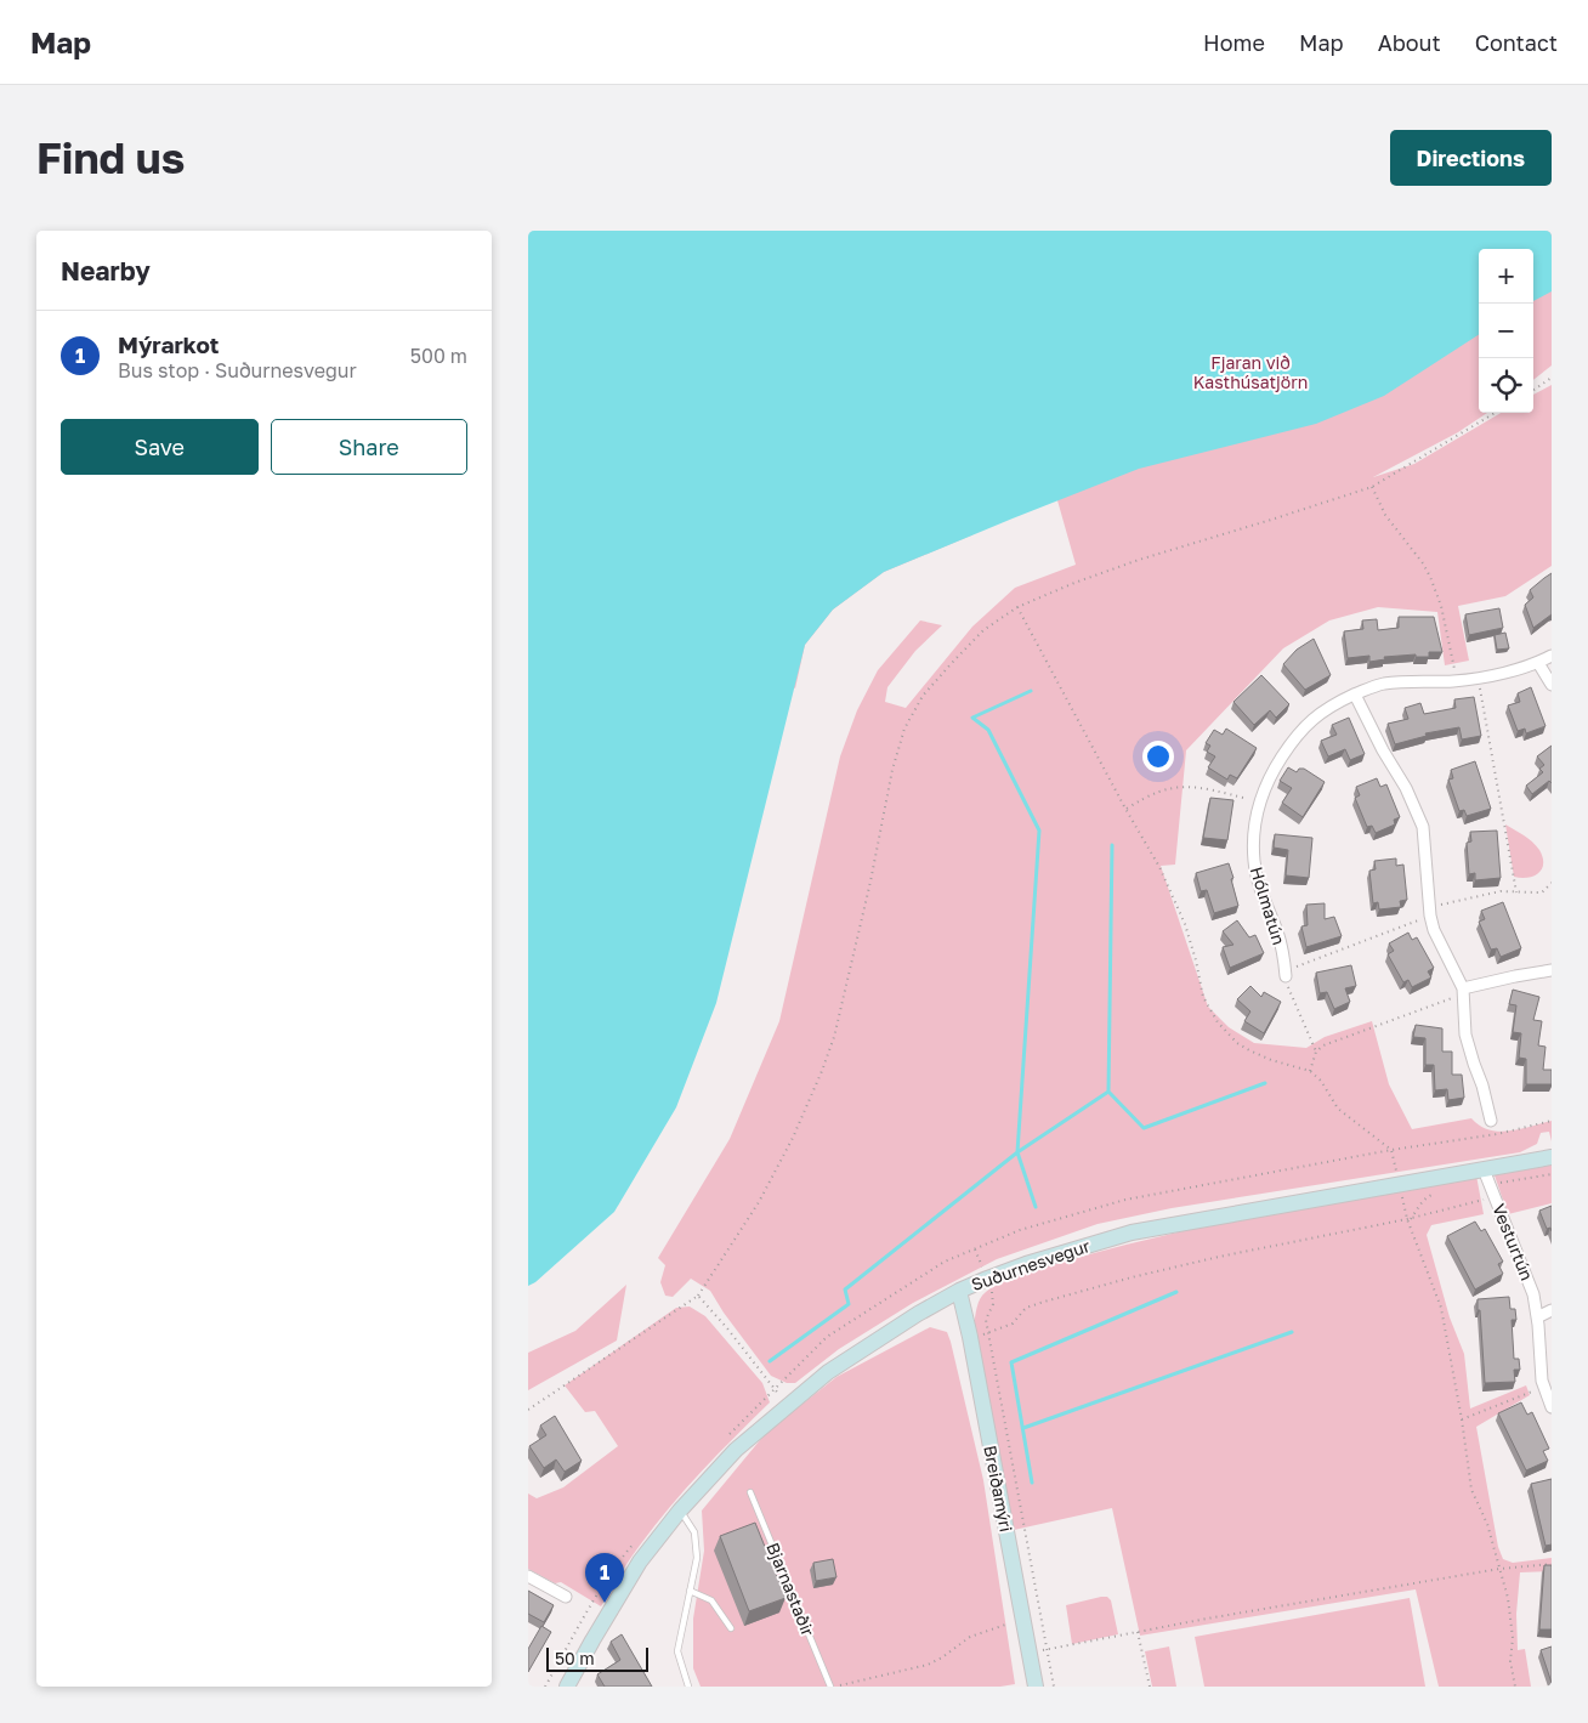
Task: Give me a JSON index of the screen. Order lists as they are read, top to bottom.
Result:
{
  "streets": {
    "street": [
      "Hólmatún",
      "Vesturtún",
      "Suðurnesvegur",
      "Breiðamýri"
    ],
    "lane": ["Bjarnastaðir"]
  },
  "crossings": [
    ["Vesturtún", "Suðurnesvegur"],
    ["Suðurnesvegur", "Breiðamýri"]
  ],
  "parks": ["Fjaran við Kasthúsatjörn"],
  "scale_bar": "50 m",
  "page": {
    "header": "Map",
    "nav": [
      "Home",
      "Map",
      "About",
      "Contact"
    ],
    "buttons": [
      "Directions",
      ["Save", "Share"]
    ],
    "title": "Find us",
    "heading": "Nearby",
    "map_buttons": ["+", "−"],
    "list": [
      {
        "mark": "1",
        "name": "Mýrarkot",
        "note": "Bus stop · Suðurnesvegur",
        "value": "500 m"
      }
    ],
    "pins": "1",
    "scale": "50 m"
  }
}
